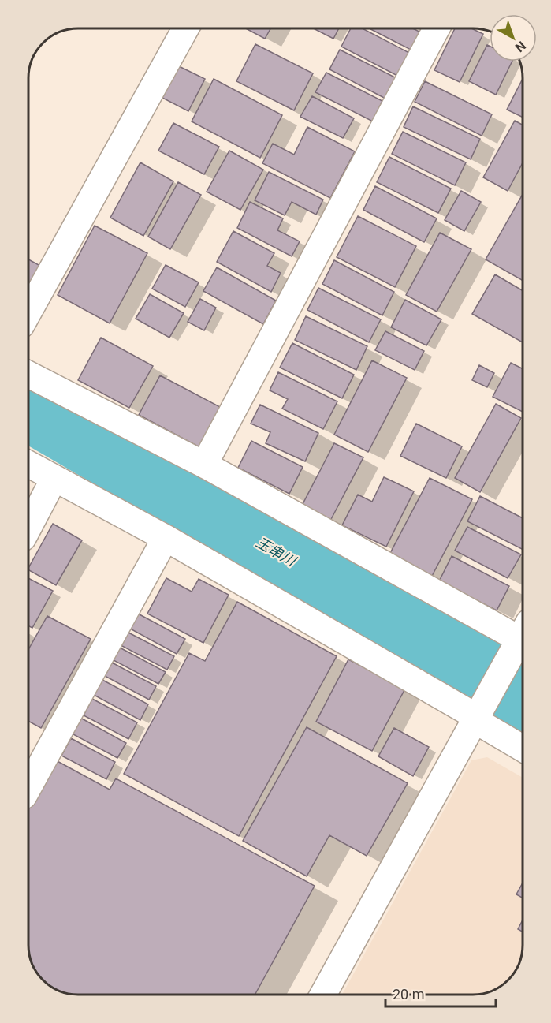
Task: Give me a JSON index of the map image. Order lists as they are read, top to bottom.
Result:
{
  "water": ["玉串川"],
  "scale_bar": "20 m",
  "north": "bottom right"
}
